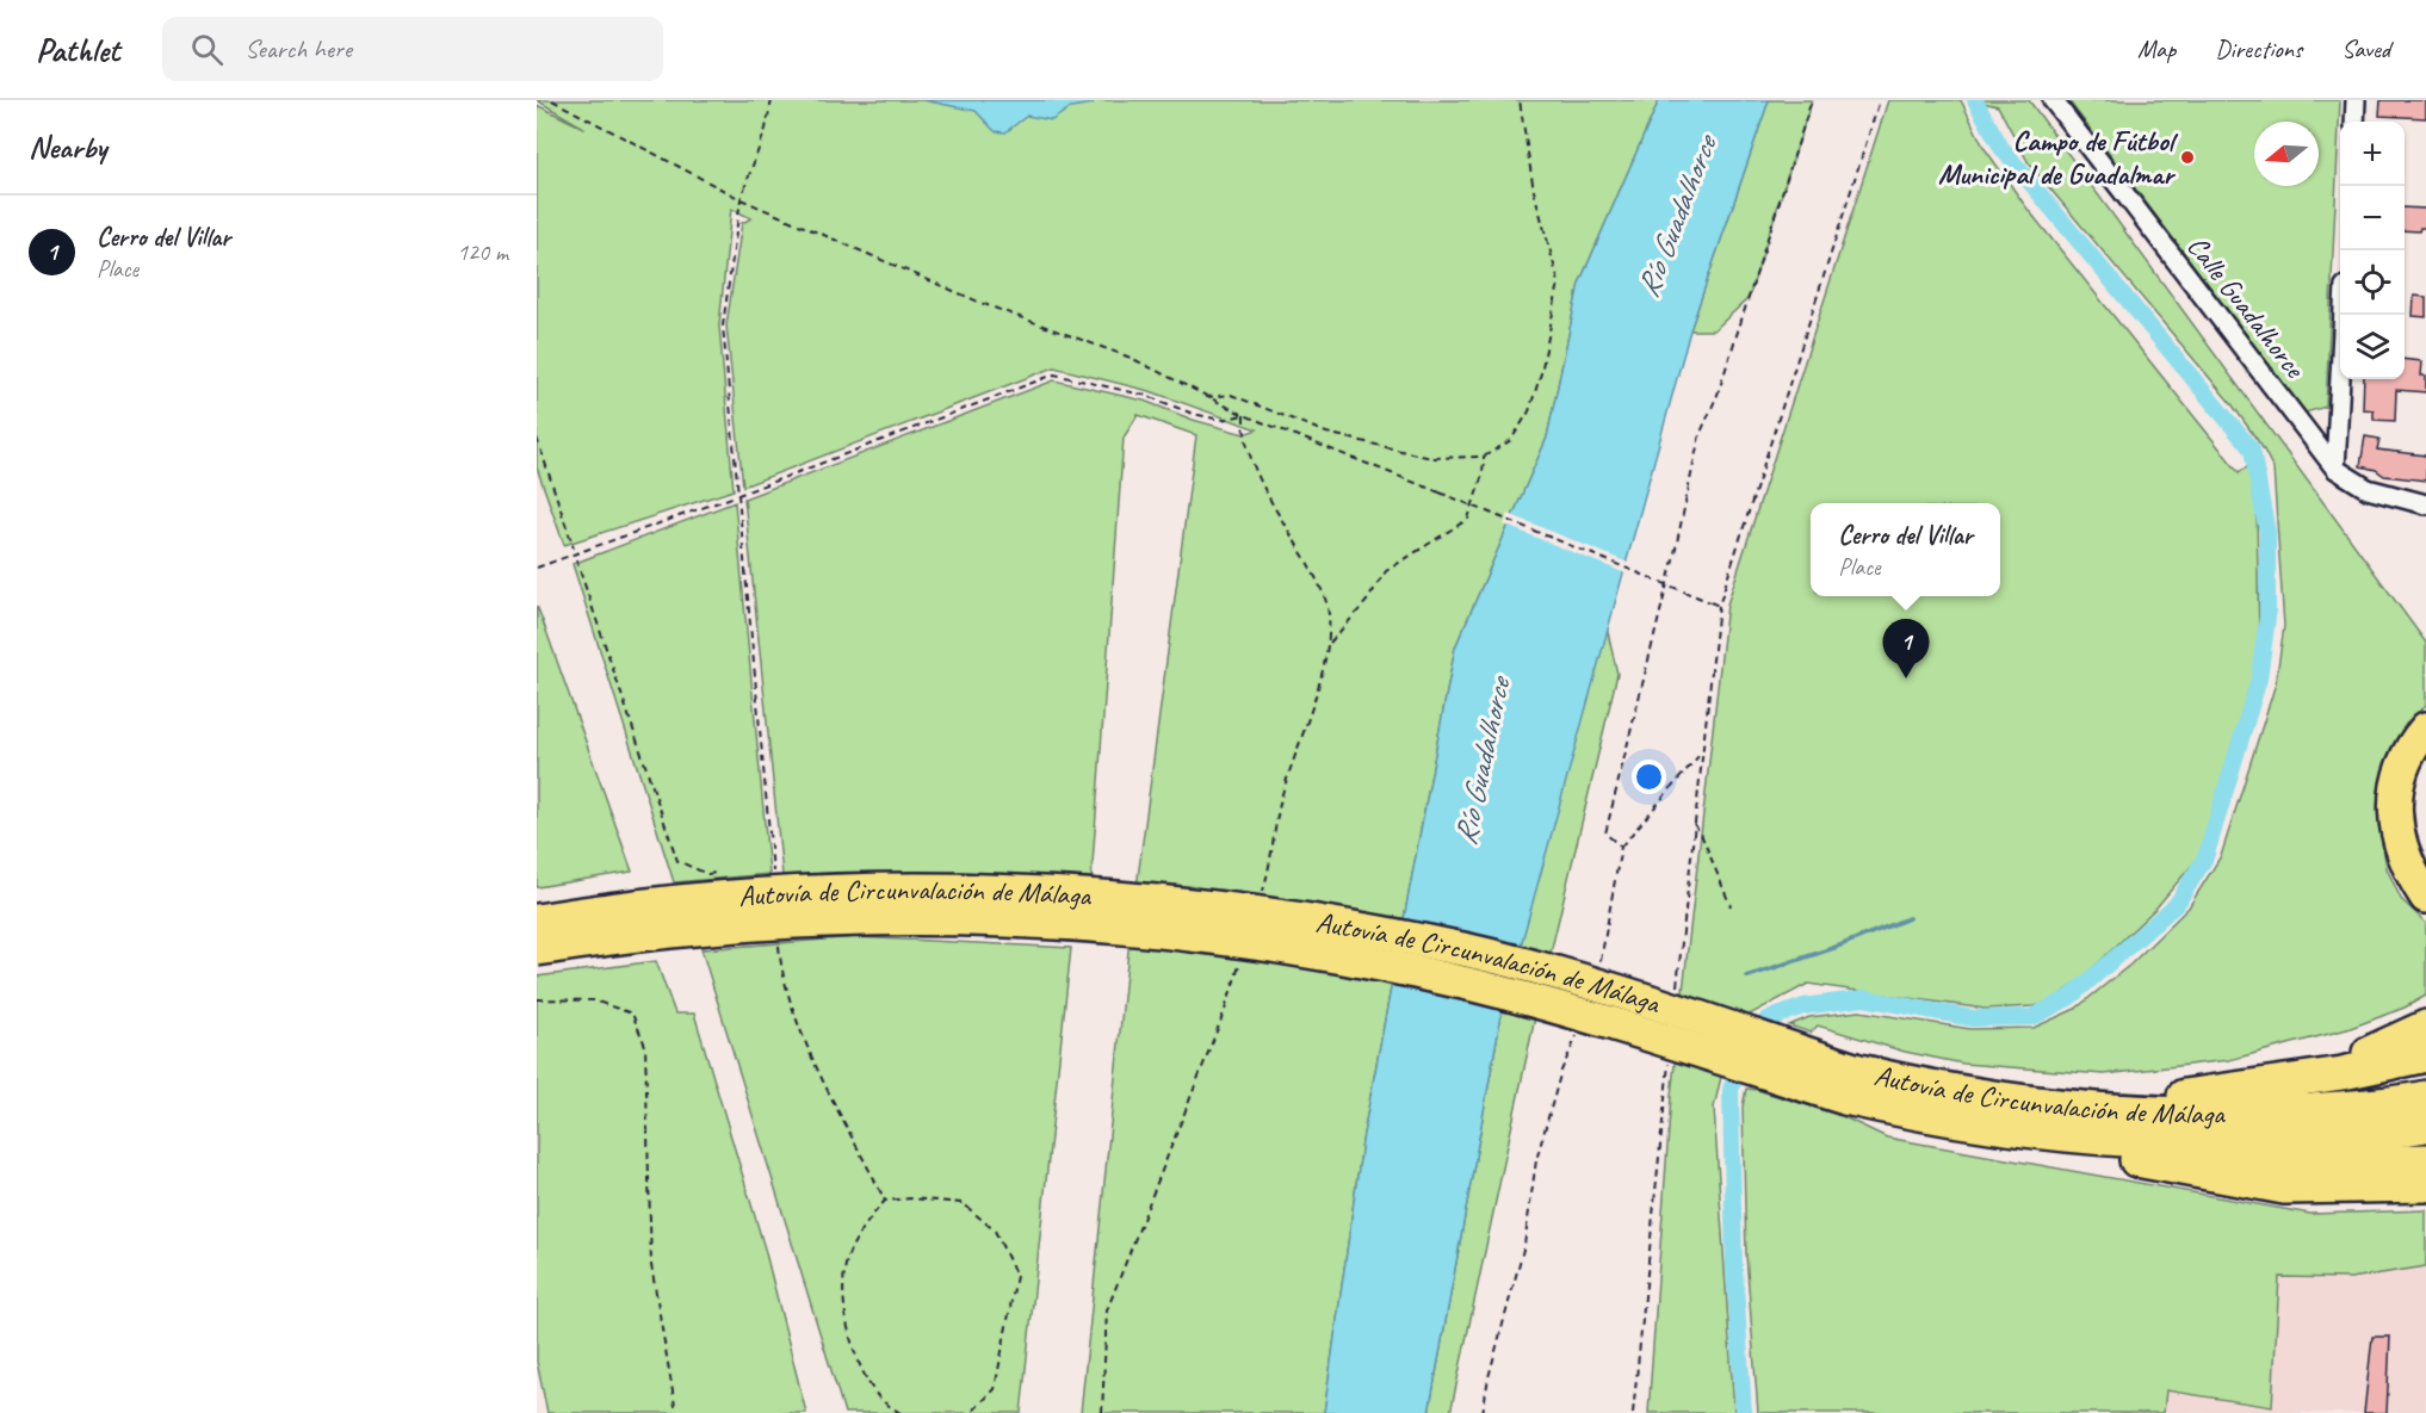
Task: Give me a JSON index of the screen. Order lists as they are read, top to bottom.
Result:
{
  "streets": {
    "highway": ["Autovía de Circunvalación de Málaga"],
    "street": ["Calle Guadalhorce"]
  },
  "water": ["Río Guadalhorce"],
  "places": ["Campo de Fútbol Municipal de Guadalmar"],
  "north": "left",
  "page": {
    "header": "Pathlet",
    "search": "Search here",
    "nav": ["Map", "Directions", "Saved"],
    "heading": "Nearby",
    "map_buttons": ["+", "−"],
    "list": [
      {
        "mark": "1",
        "name": "Cerro del Villar",
        "note": "Place",
        "value": "120 m"
      }
    ],
    "popup": ["Cerro del Villar", "Place"],
    "pins": "1"
  }
}
